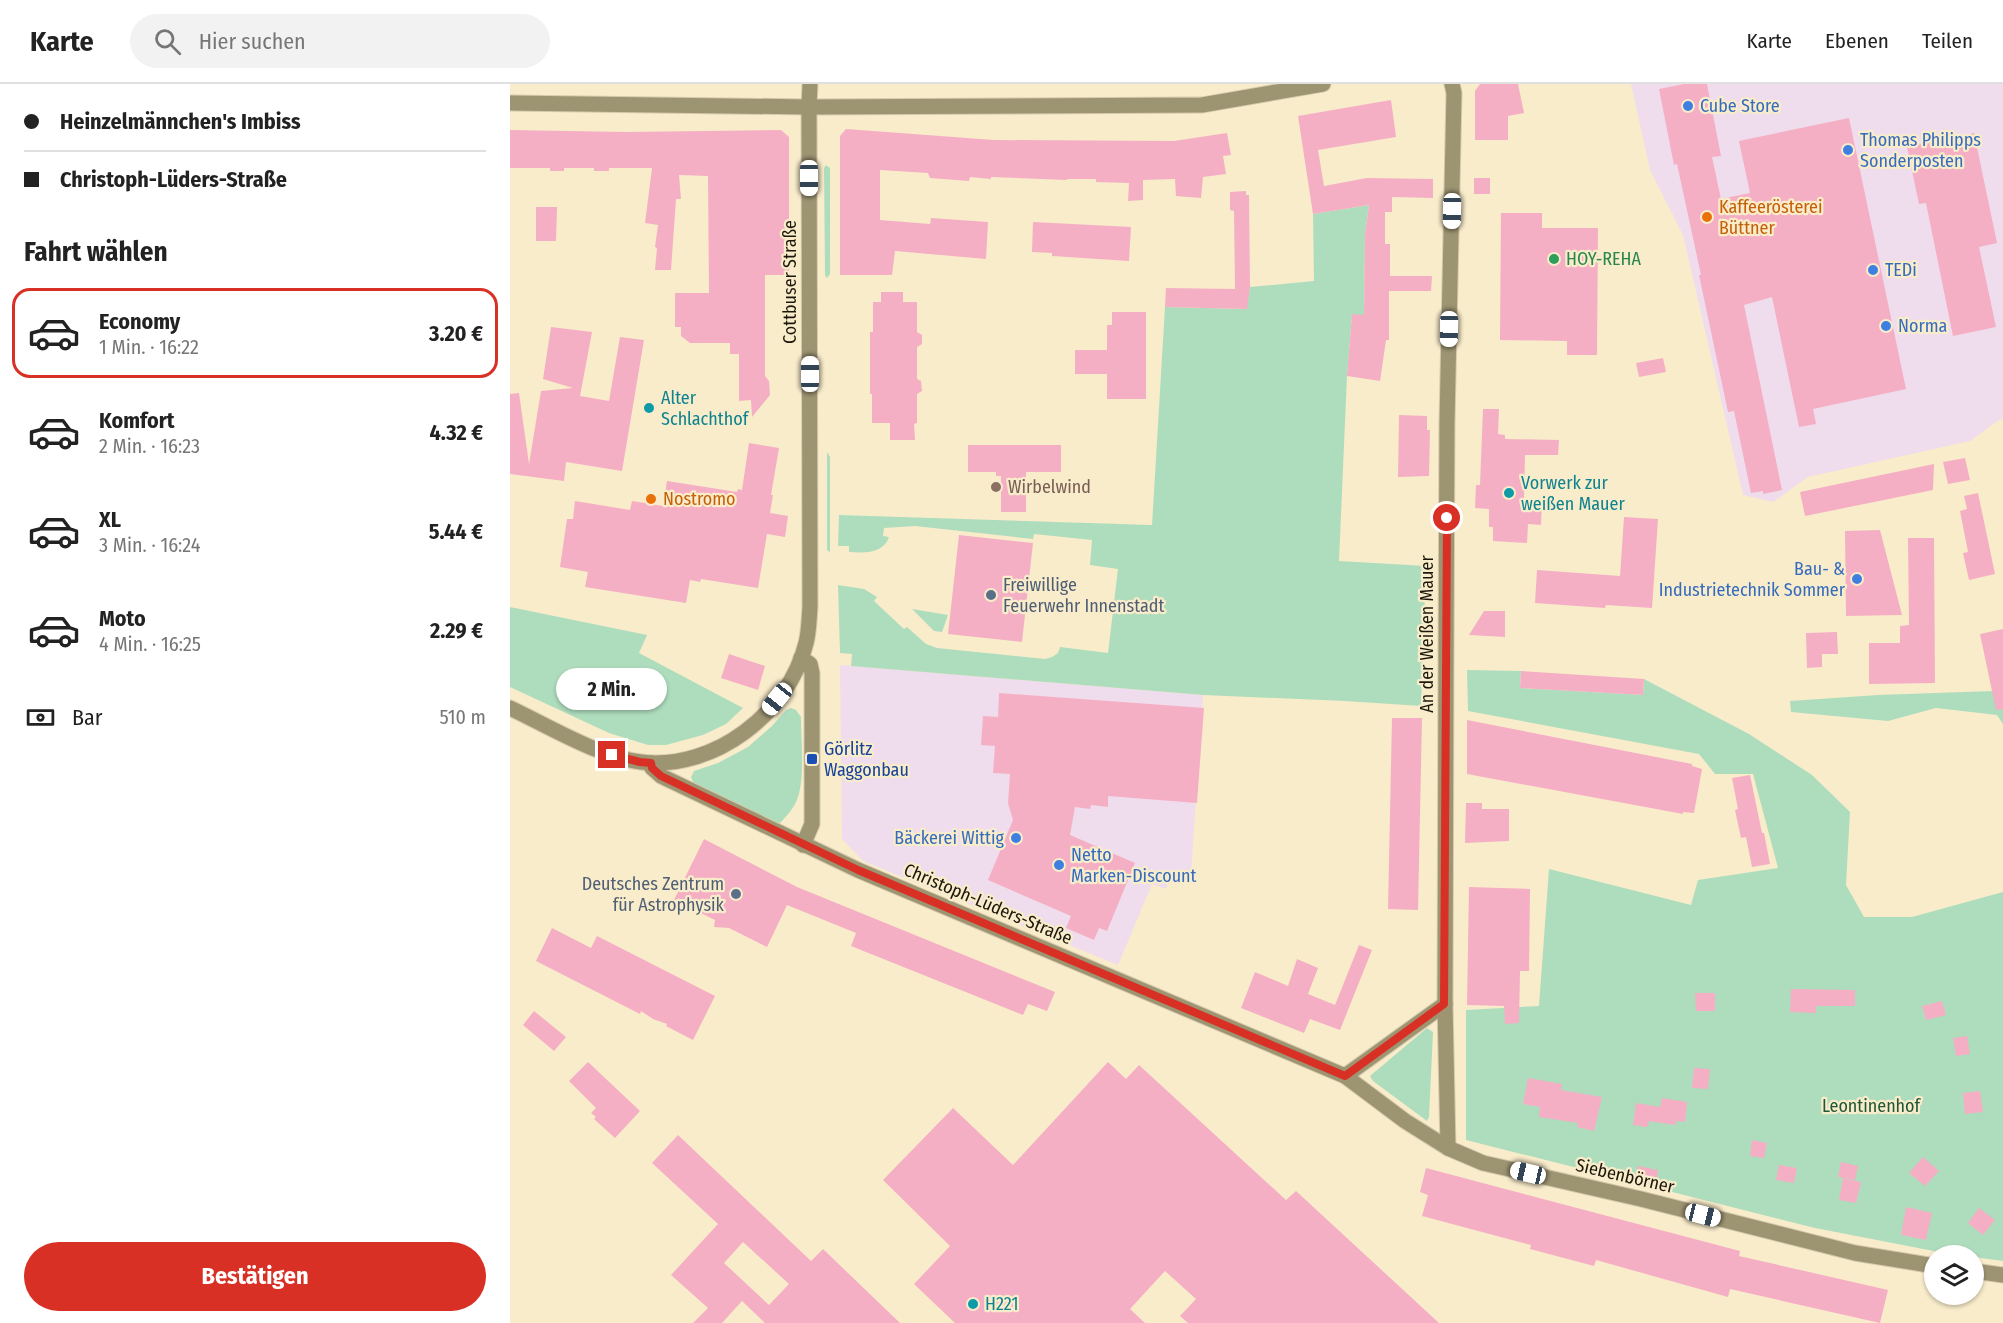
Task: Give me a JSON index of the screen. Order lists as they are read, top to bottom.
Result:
{
  "streets": {
    "street": [
      "Cottbuser Straße",
      "An der Weißen Mauer",
      "Christoph-Lüders-Straße",
      "Siebenbörner"
    ]
  },
  "crossings": [
    ["Cottbuser Straße", "Christoph-Lüders-Straße"],
    ["An der Weißen Mauer", "Christoph-Lüders-Straße"],
    ["An der Weißen Mauer", "Siebenbörner"],
    ["Christoph-Lüders-Straße", "Siebenbörner"]
  ],
  "parks": ["Leontinenhof"],
  "places": {
    "other": [
      "Cube Store",
      "Thomas Philipps Sonderposten",
      "Kaffeerösterei Büttner",
      "HOY-REHA",
      "TEDi",
      "Norma",
      "Alter Schlachthof",
      "Wirbelwind",
      "Vorwerk zur weißen Mauer",
      "Nostromo",
      "Bau- & Industrietechnik Sommer",
      "Freiwillige Feuerwehr Innenstadt",
      "Bäckerei Wittig",
      "Netto Marken-Discount",
      "Deutsches Zentrum für Astrophysik",
      "H221"
    ],
    "transit": ["Görlitz Waggonbau"]
  },
  "page": {
    "header": "Karte",
    "search": "Hier suchen",
    "nav": ["Karte", "Ebenen", "Teilen"],
    "banner": ["Heinzelmännchen's Imbiss", "Christoph-Lüders-Straße"],
    "heading": "Fahrt wählen",
    "list": [
      {
        "name": "Economy",
        "note": "1 Min. · 16:22",
        "value": "3.20 €"
      },
      {
        "name": "Komfort",
        "note": "2 Min. · 16:23",
        "value": "4.32 €"
      },
      {
        "name": "XL",
        "note": "3 Min. · 16:24",
        "value": "5.44 €"
      },
      {
        "name": "Moto",
        "note": "4 Min. · 16:25",
        "value": "2.29 €"
      }
    ],
    "bubble": "2 Min.",
    "pay": ["Bar", "510 m"],
    "buttons": "Bestätigen"
  }
}
